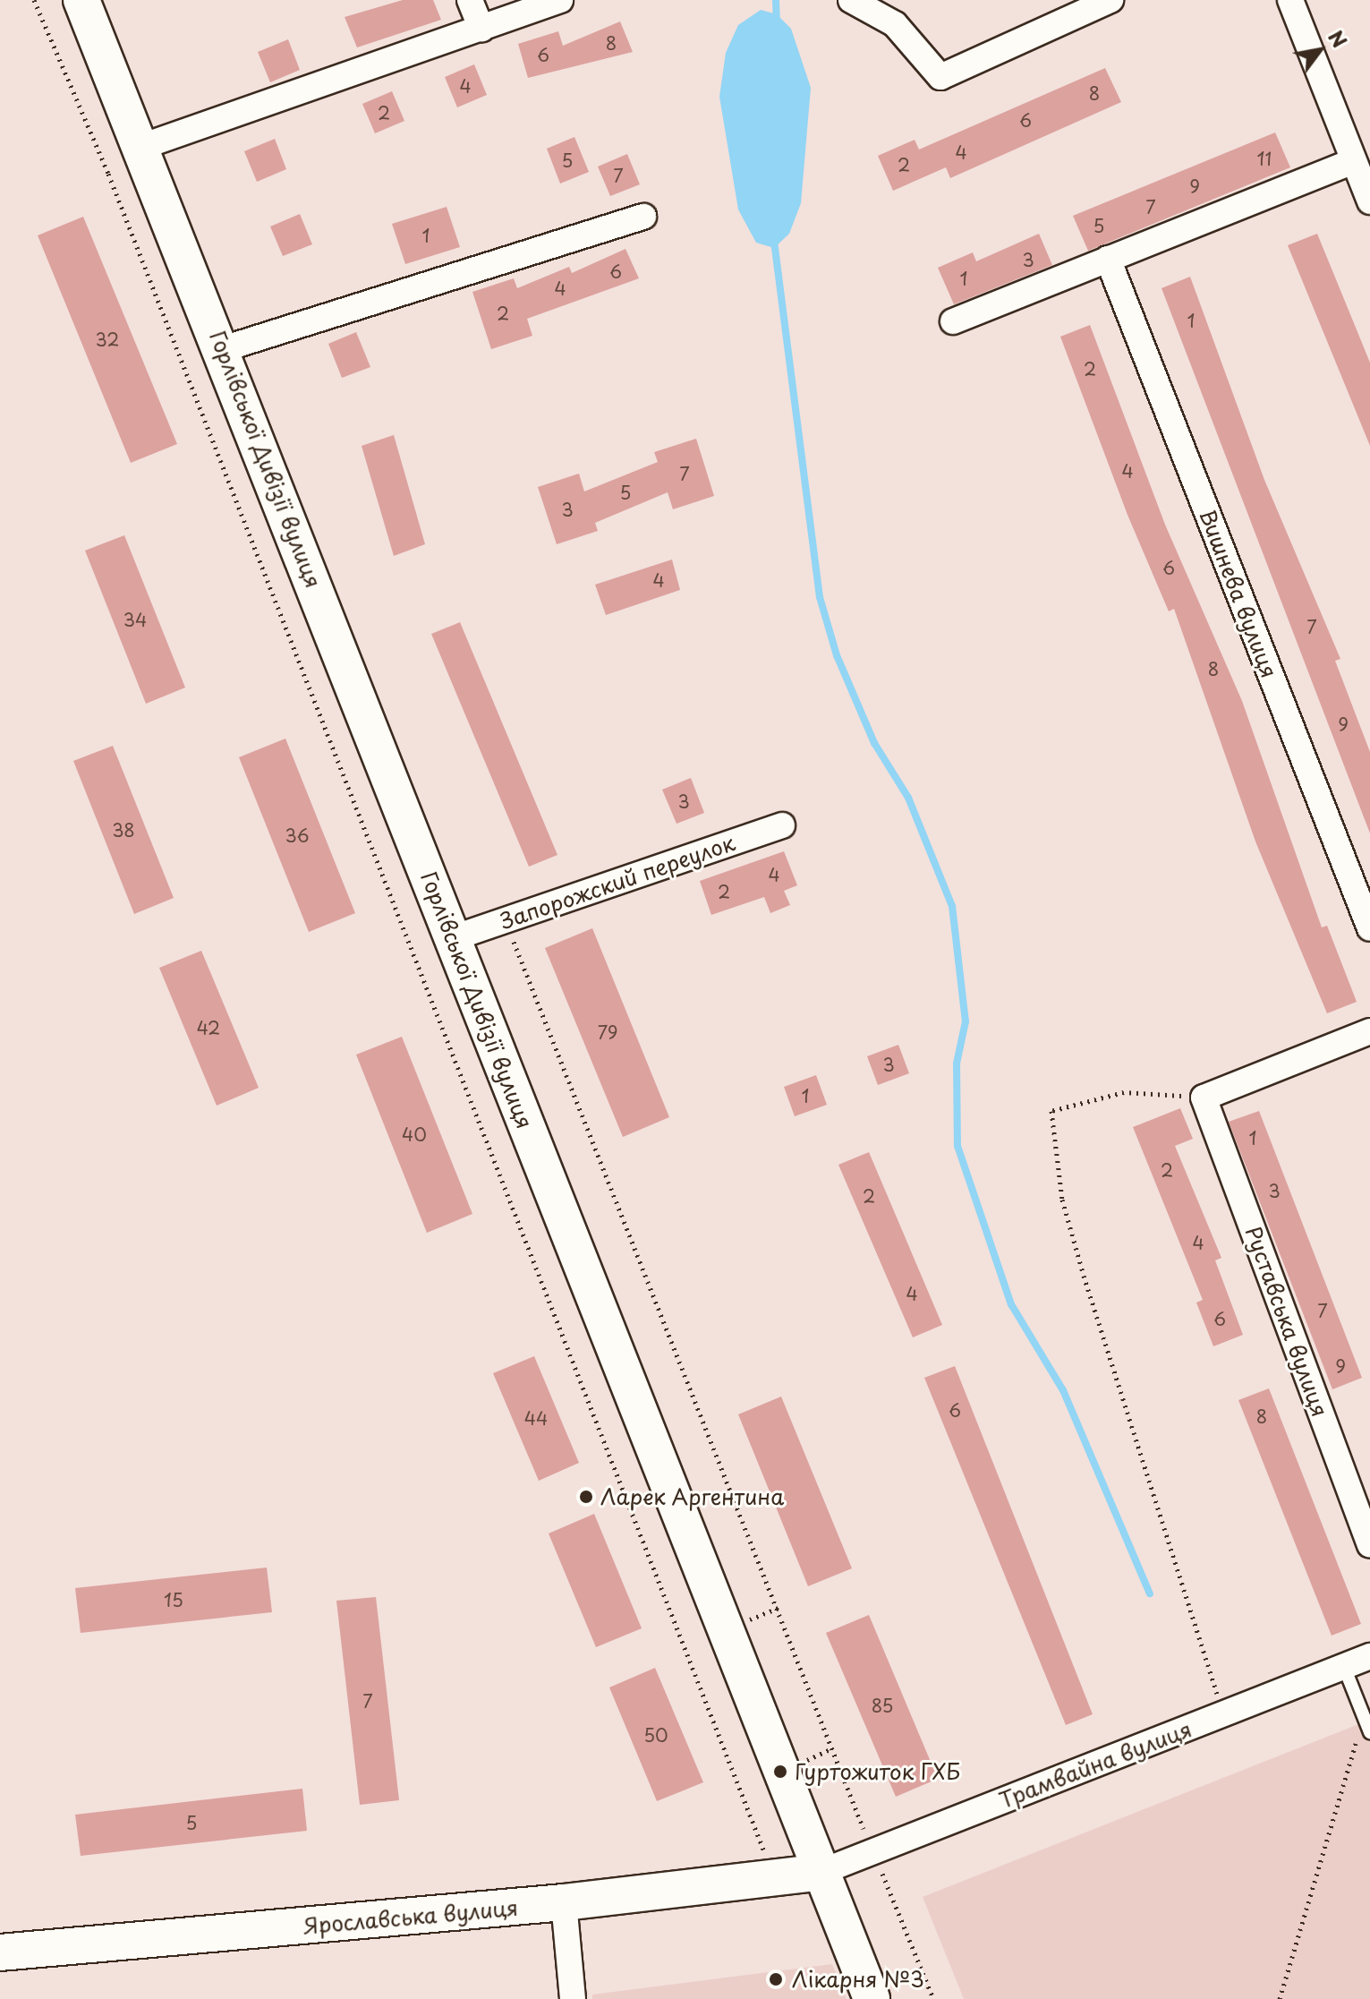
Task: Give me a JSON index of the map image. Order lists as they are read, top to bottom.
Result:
{
  "streets": {
    "main road": ["Горлівської Дивізії вулиця", "Ярославська вулиця"],
    "street": [
      "Вишнева вулиця",
      "Запорожский переулок",
      "Руставська вулиця",
      "Трамвайна вулиця"
    ]
  },
  "crossings": [
    ["Горлівської Дивізії вулиця", "Запорожский переулок"],
    ["Горлівської Дивізії вулиця", "Трамвайна вулиця"],
    ["Горлівської Дивізії вулиця", "Ярославська вулиця"],
    ["Трамвайна вулиця", "Ярославська вулиця"]
  ],
  "places": ["Ларек Аргентина", "Гуртожиток ГХБ", "Лікарня №3"],
  "house_numbers": [
    "8",
    "6",
    "4",
    "8",
    "2",
    "6",
    "4",
    "11",
    "5",
    "2",
    "7",
    "9",
    "7",
    "5",
    "1",
    "3",
    "6",
    "1",
    "4",
    "2",
    "1",
    "32",
    "2",
    "4",
    "7",
    "5",
    "3",
    "6",
    "4",
    "34",
    "7",
    "8",
    "9",
    "3",
    "38",
    "36",
    "4",
    "2",
    "42",
    "79",
    "3",
    "1",
    "40",
    "1",
    "2",
    "3",
    "2",
    "4",
    "4",
    "7",
    "6",
    "9",
    "6",
    "8",
    "44",
    "15",
    "7",
    "85",
    "50",
    "5"
  ],
  "north": "top right"
}
